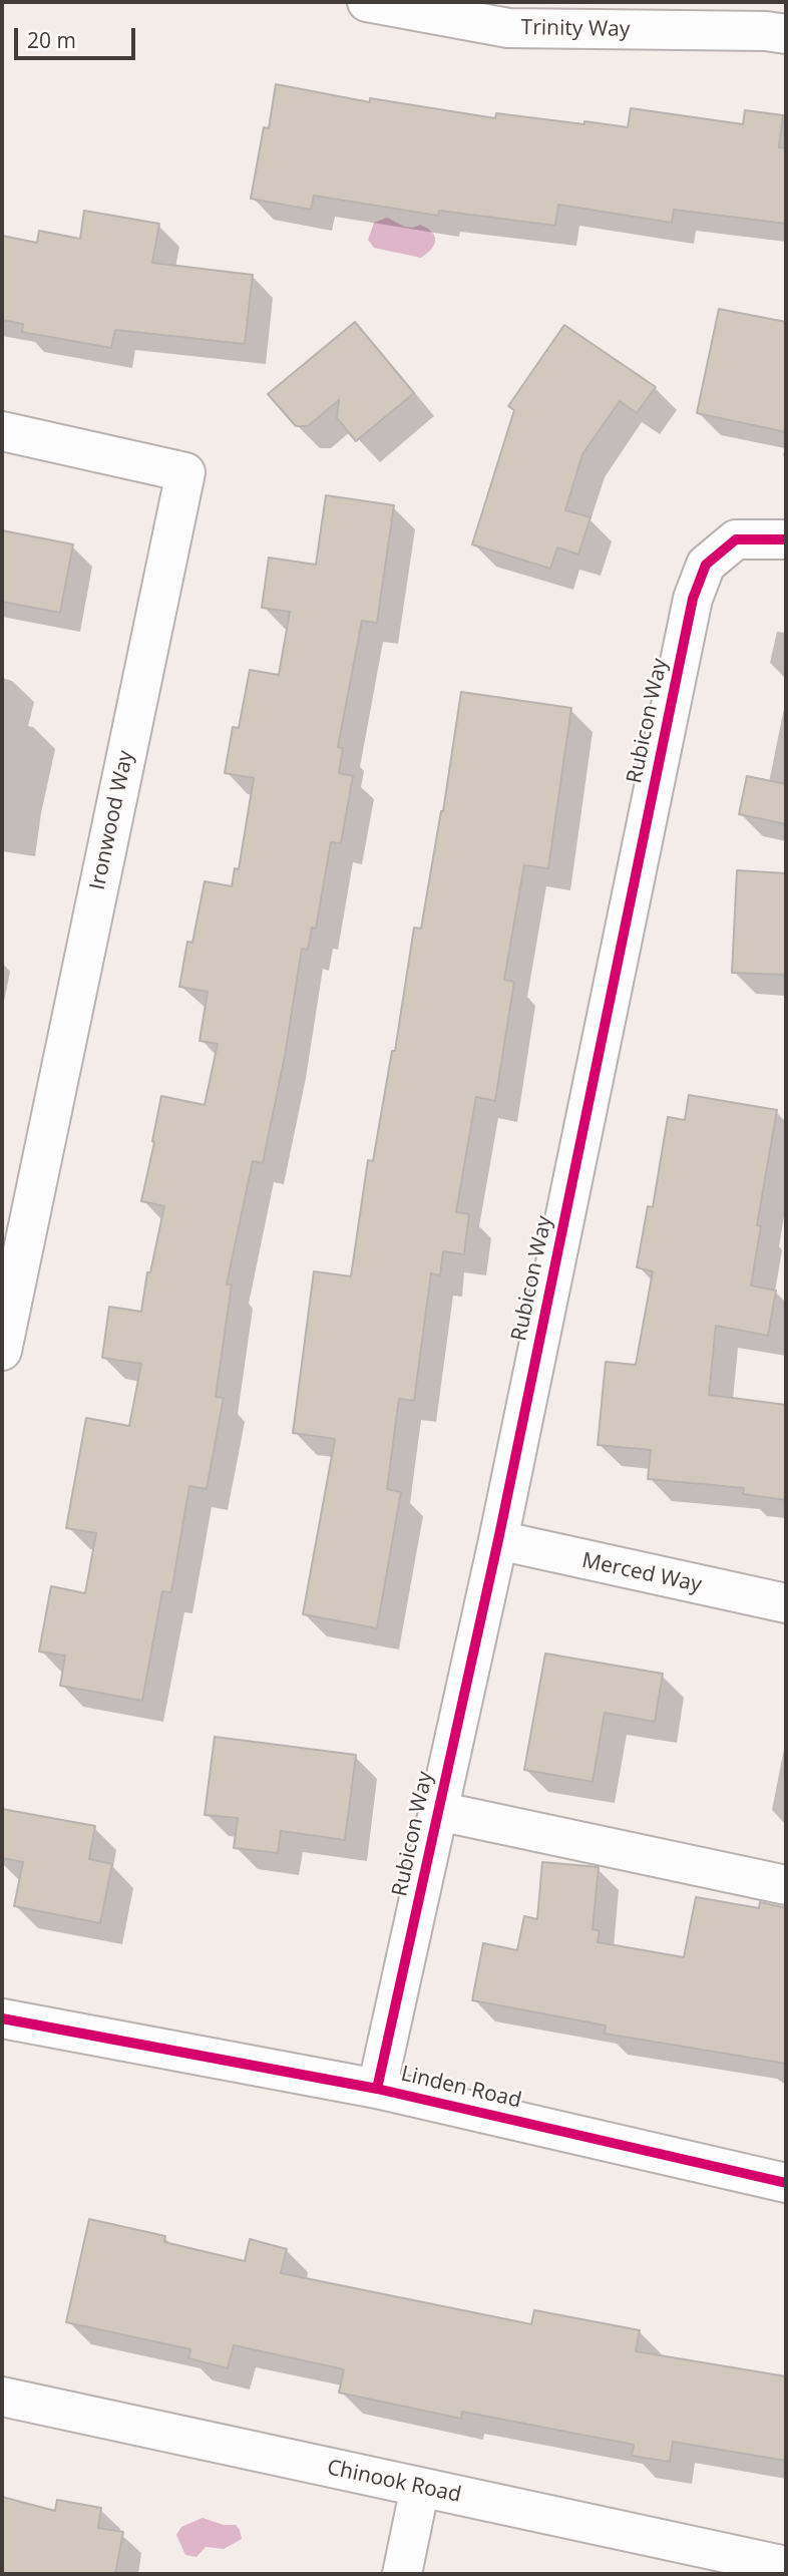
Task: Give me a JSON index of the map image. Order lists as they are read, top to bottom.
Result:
{
  "streets": {
    "street": [
      "Trinity Way",
      "Rubicon Way",
      "Ironwood Way",
      "Merced Way",
      "Linden Road",
      "Chinook Road"
    ]
  },
  "crossings": [
    ["Rubicon Way", "Merced Way"],
    ["Rubicon Way", "Linden Road"]
  ],
  "scale_bar": "20 m"
}
